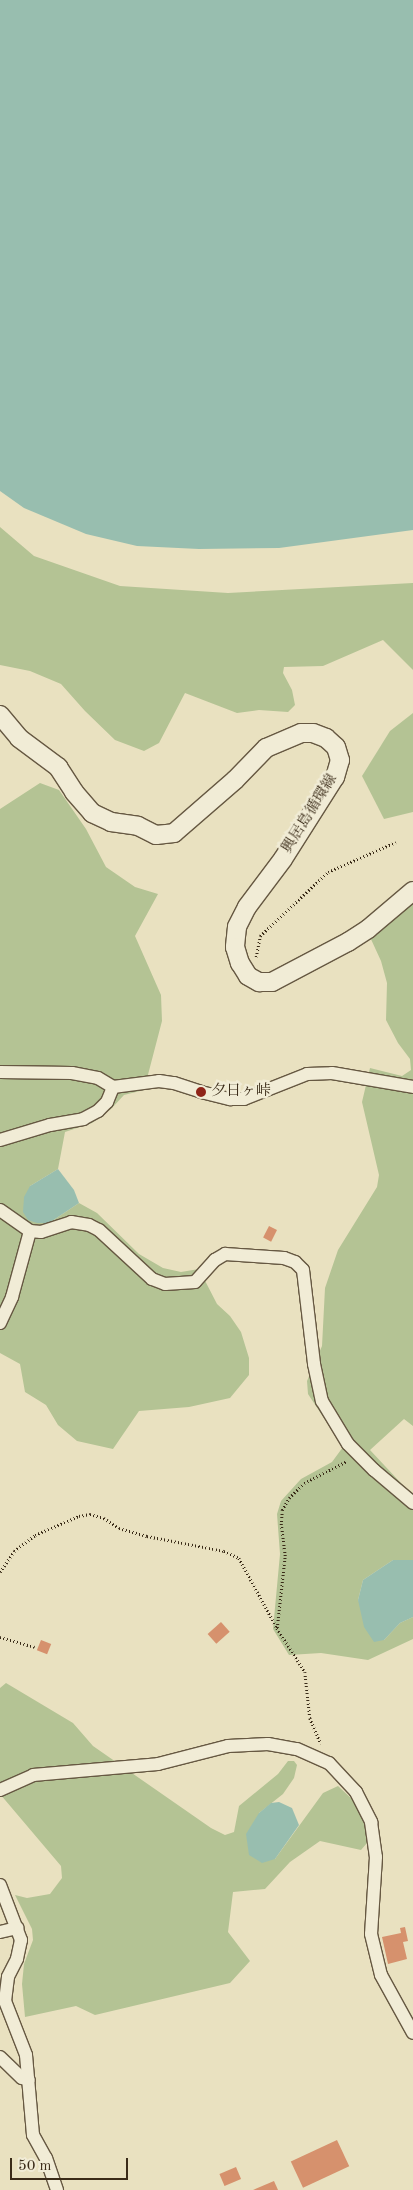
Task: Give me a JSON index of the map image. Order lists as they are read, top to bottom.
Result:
{
  "streets": {
    "main road": ["興居島循環線"]
  },
  "places": ["夕日ヶ峠"],
  "scale_bar": "50 m"
}
